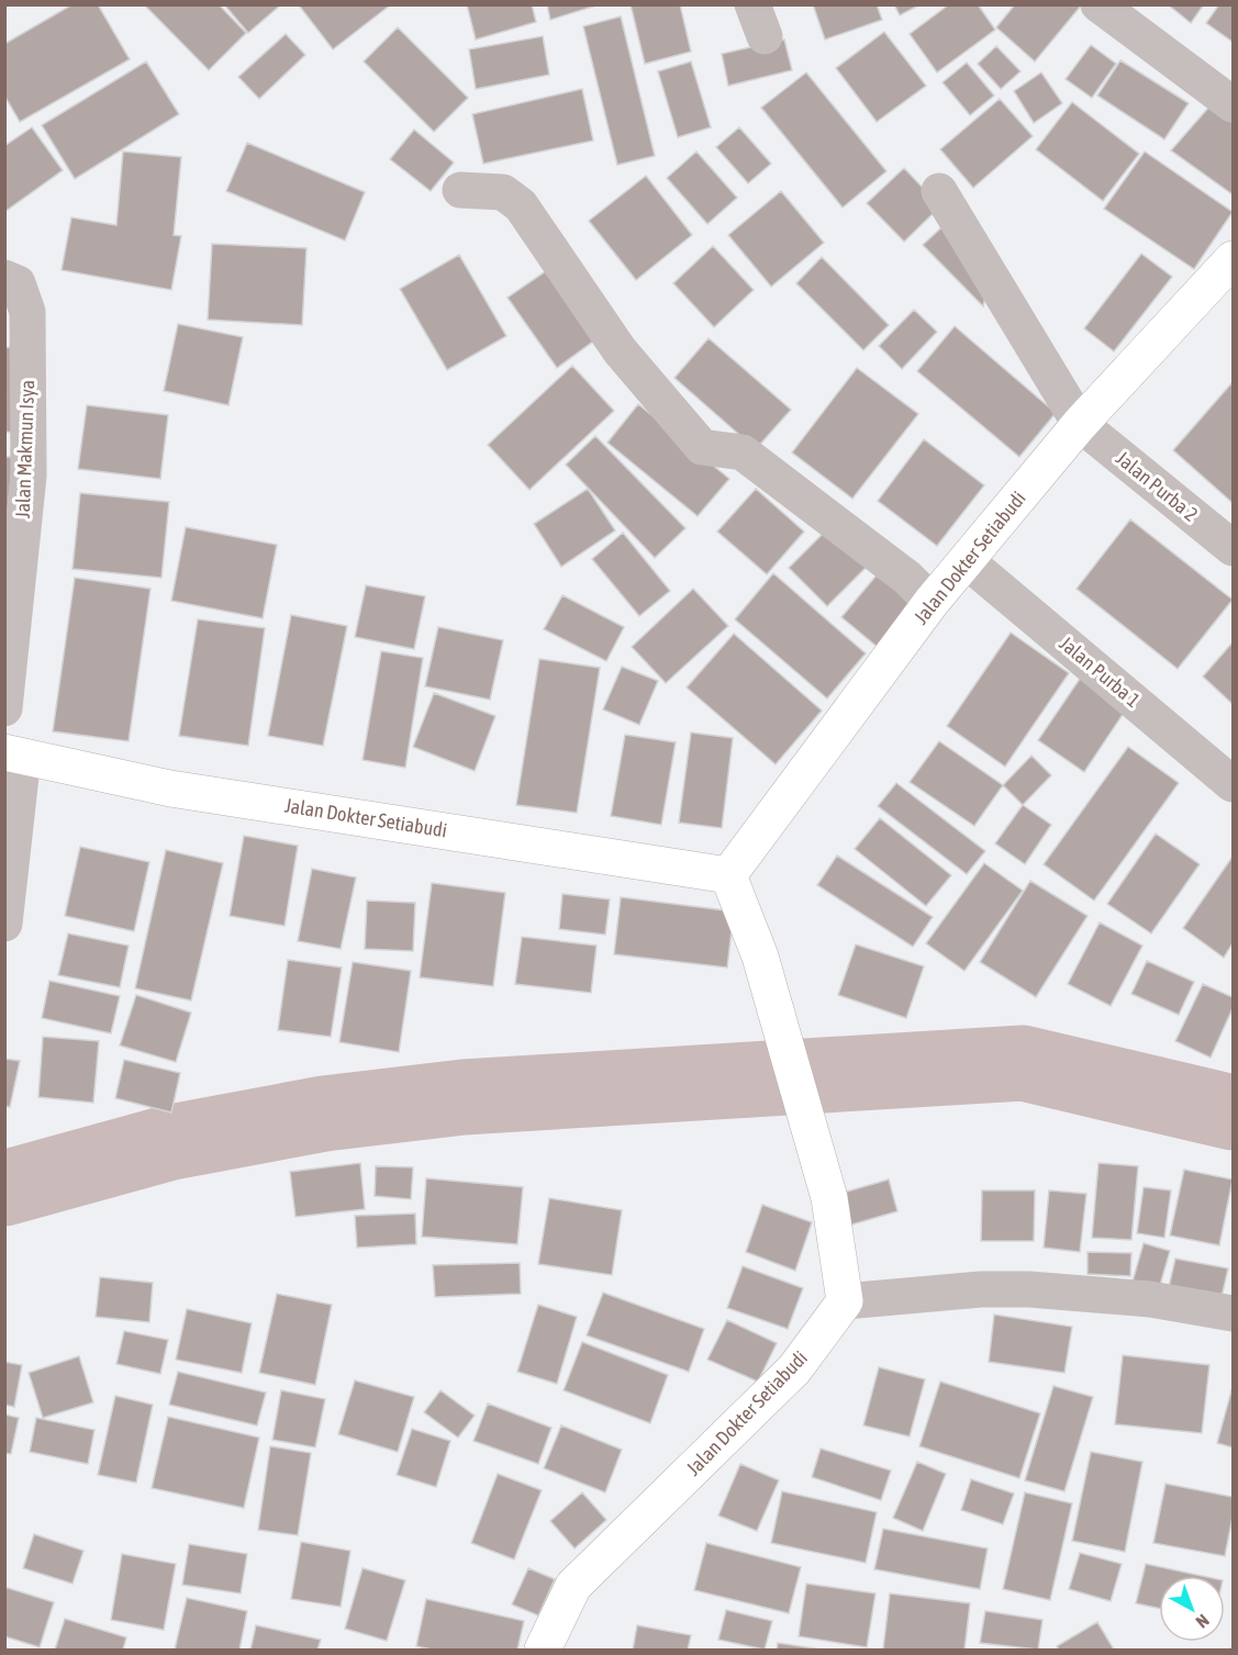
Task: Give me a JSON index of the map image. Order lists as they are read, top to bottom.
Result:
{
  "streets": {
    "street": [
      "Jalan Makmun Isya",
      "Jalan Purba 2",
      "Jalan Dokter Setiabudi",
      "Jalan Purba 1"
    ]
  },
  "crossings": [
    ["Jalan Purba 2", "Jalan Dokter Setiabudi"],
    ["Jalan Dokter Setiabudi", "Jalan Purba 1"]
  ],
  "north": "bottom right"
}
